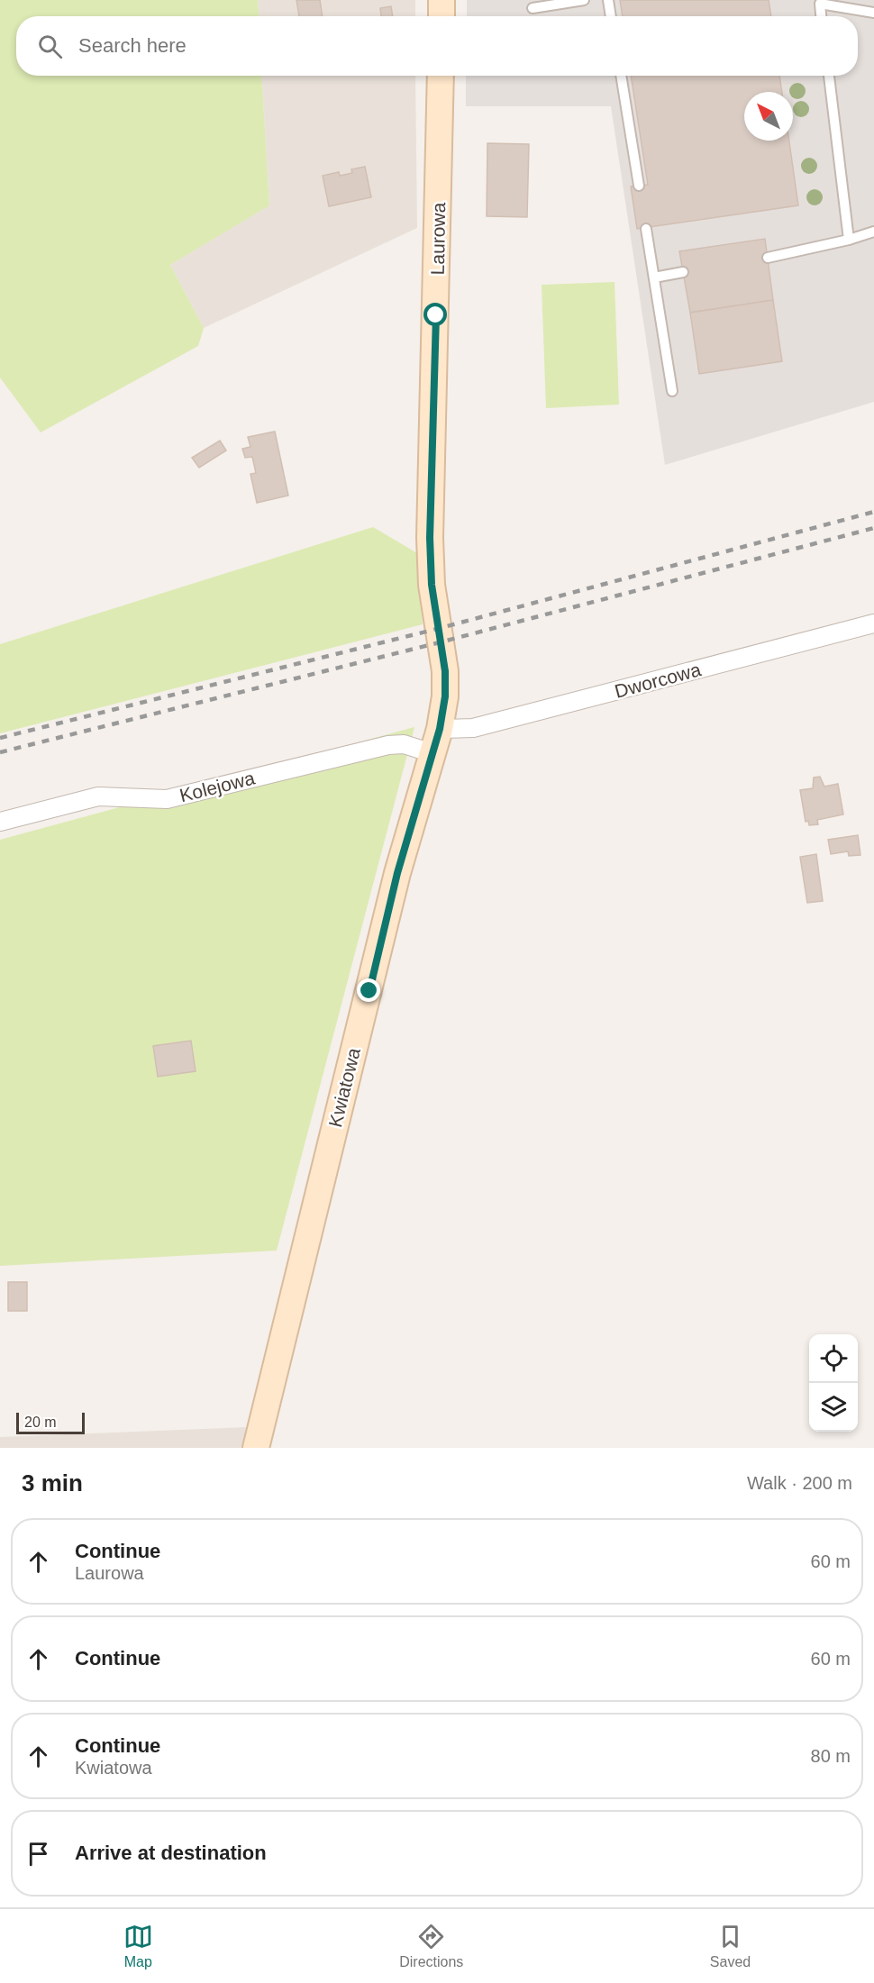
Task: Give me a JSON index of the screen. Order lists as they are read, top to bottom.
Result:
{
  "streets": {
    "street": [
      "Laurowa",
      "Dworcowa",
      "Kolejowa",
      "Kwiatowa"
    ]
  },
  "crossings": [
    ["Laurowa", "Dworcowa"],
    ["Laurowa", "Kolejowa"],
    ["Laurowa", "Kwiatowa"],
    ["Dworcowa", "Kolejowa"],
    ["Dworcowa", "Kwiatowa"],
    ["Kolejowa", "Kwiatowa"]
  ],
  "scale_bar": "20 m",
  "north": "top left",
  "page": {
    "search": "Search here",
    "scale": "20 m",
    "heading": ["3 min", "Walk · 200 m"],
    "list": [
      ["Continue", "Laurowa", "60 m"],
      ["Continue", "60 m"],
      ["Continue", "Kwiatowa", "80 m"],
      "Arrive at destination"
    ],
    "nav": ["Map", "Directions", "Saved"]
  }
}
